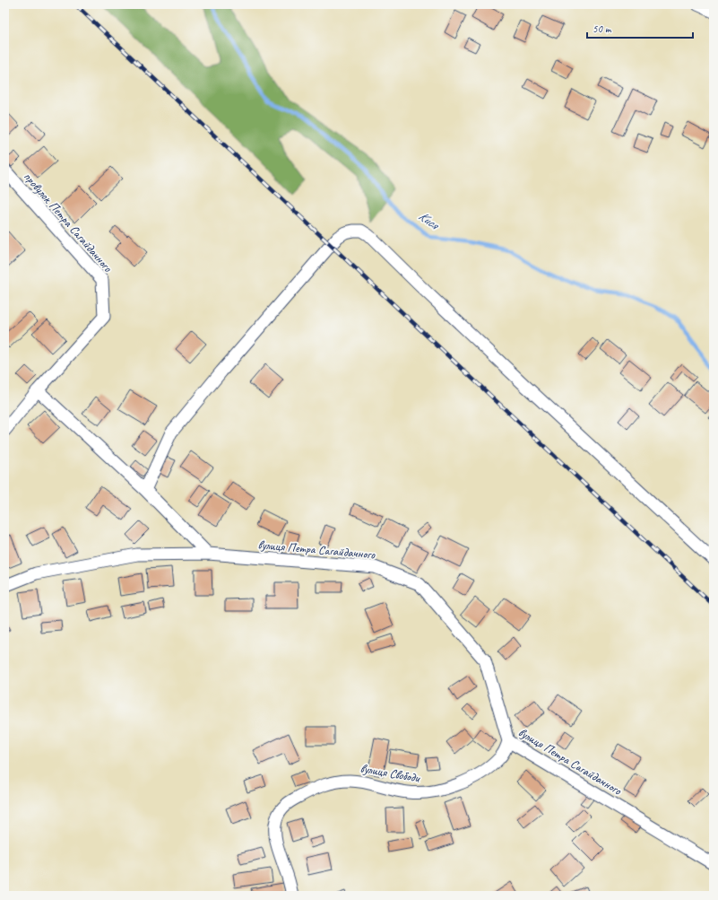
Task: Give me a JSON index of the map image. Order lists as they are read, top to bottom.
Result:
{
  "streets": {
    "street": ["провулок Петра Сагайдачного", "вулиця Петра Сагайдачного", "вулиця Свободи"]
  },
  "crossings": [
    ["вулиця Петра Сагайдачного", "вулиця Свободи"]
  ],
  "water": ["Кися"],
  "scale_bar": "50 m"
}
